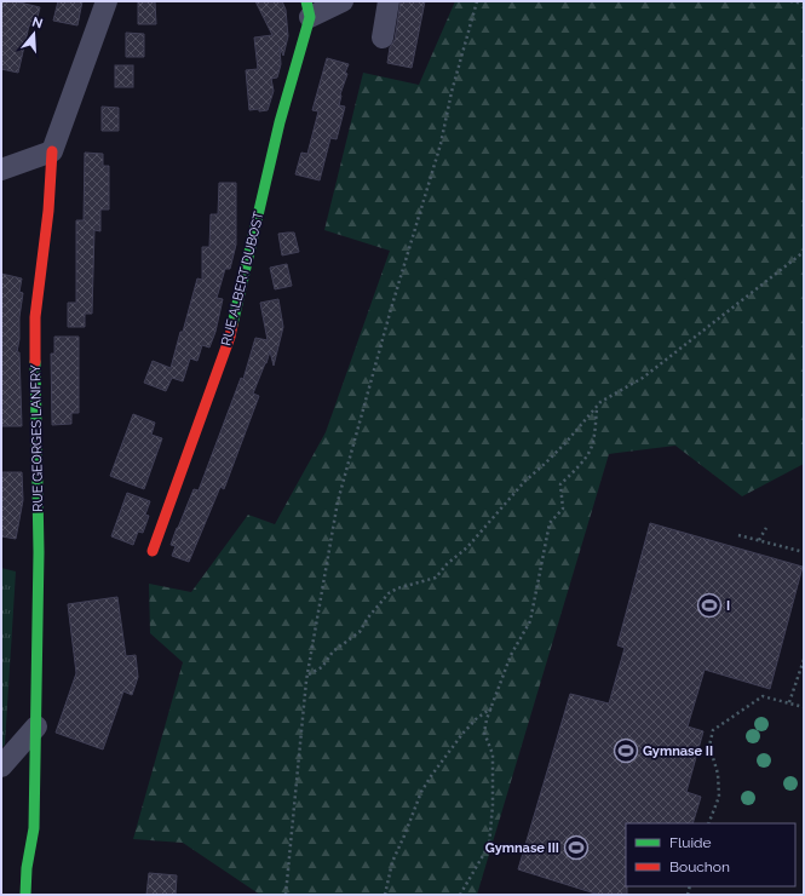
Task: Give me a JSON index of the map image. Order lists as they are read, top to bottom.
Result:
{
  "streets": {
    "street": ["RUE ALBERT DUBOST", "RUE GEORGES LANFRY"]
  },
  "places": {
    "sports": ["I", "Gymnase II", "Gymnase III"]
  },
  "legend": ["Fluide", "Bouchon"],
  "north": "top"
}
